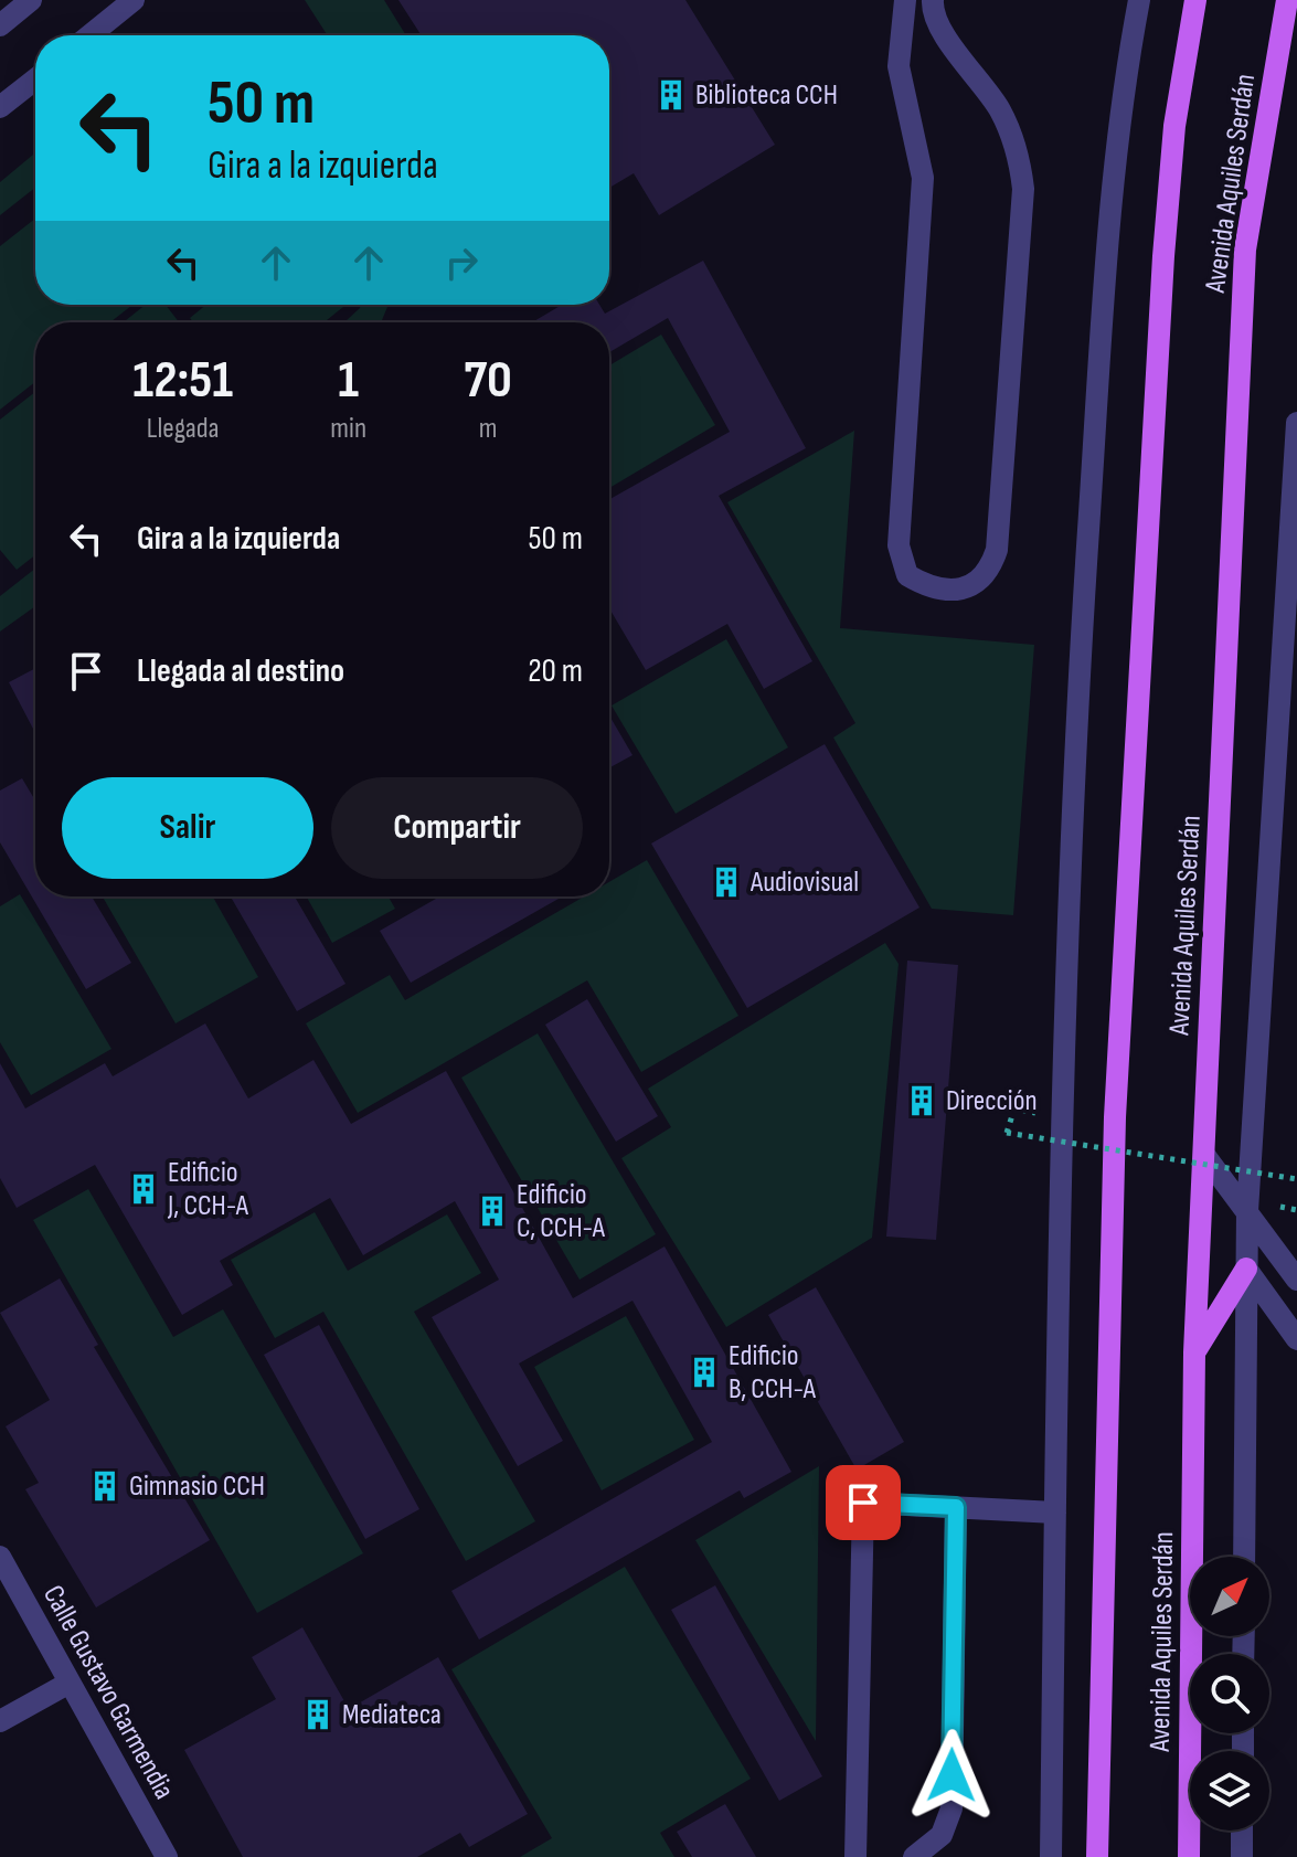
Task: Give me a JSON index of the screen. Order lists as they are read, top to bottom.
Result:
{
  "streets": {
    "main road": ["Avenida Aquiles Serdán"],
    "street": ["Calle Gustavo Garmendia"]
  },
  "places": {
    "building": [
      "Biblioteca CCH",
      "Audiovisual",
      "Dirección",
      "Edificio J, CCH-A",
      "Edificio C, CCH-A",
      "Edificio B, CCH-A",
      "Gimnasio CCH",
      "Mediateca"
    ]
  },
  "north": "top right",
  "page": {
    "turn": ["50 m", "Gira a la izquierda"],
    "eta": [
      "12:51",
      "Llegada",
      "1",
      "min",
      "70",
      "m"
    ],
    "list": [
      {
        "name": "Gira a la izquierda",
        "value": "50 m"
      },
      {
        "name": "Llegada al destino",
        "value": "20 m"
      }
    ],
    "buttons": ["Salir", "Compartir"]
  }
}
